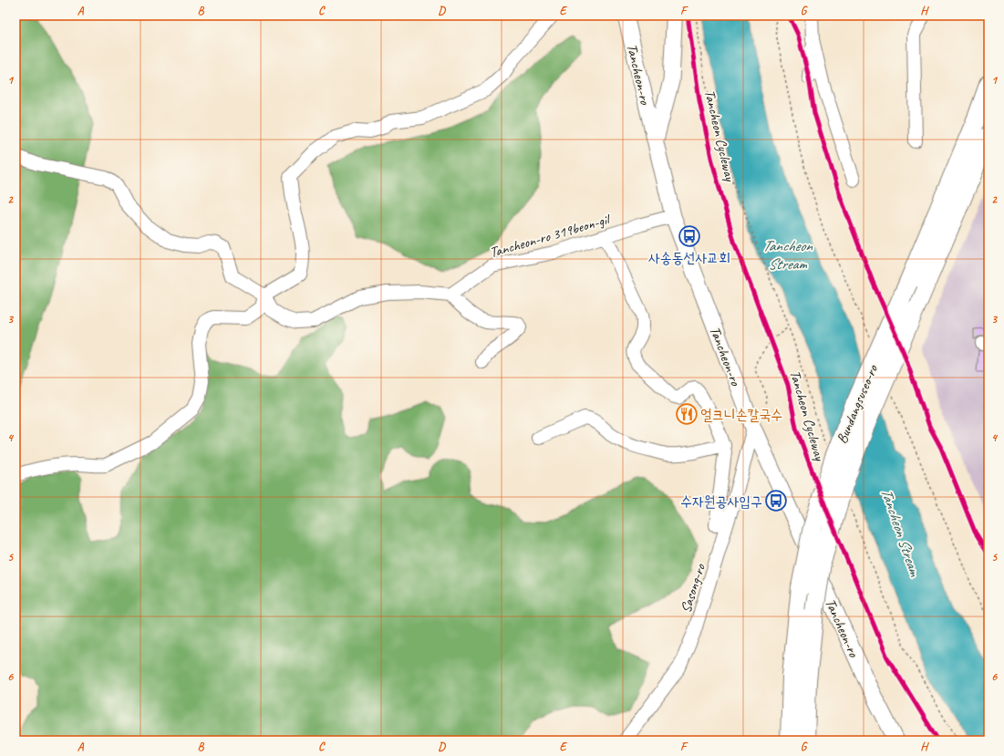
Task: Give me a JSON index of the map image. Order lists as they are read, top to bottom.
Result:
{
  "streets": {
    "highway": ["Bundangsuseo-ro"],
    "main road": ["Tancheon-ro"],
    "street": ["Tancheon-ro 319beon-gil", "Sasong-ro"],
    "cycle path": ["Tancheon Cycleway"]
  },
  "crossings": [
    ["Tancheon-ro", "Tancheon-ro 319beon-gil"],
    ["Tancheon-ro", "Sasong-ro"]
  ],
  "water": ["Tancheon Stream"],
  "places": {
    "bus stop": ["사송동선사교회", "수자원공사입구"],
    "restaurant": ["얼크니손칼국수"]
  },
  "grid": {
    "columns": [
      "A",
      "B",
      "C",
      "D",
      "E",
      "F",
      "G",
      "H"
    ],
    "rows": [
      "1",
      "2",
      "3",
      "4",
      "5",
      "6"
    ]
  }
}
